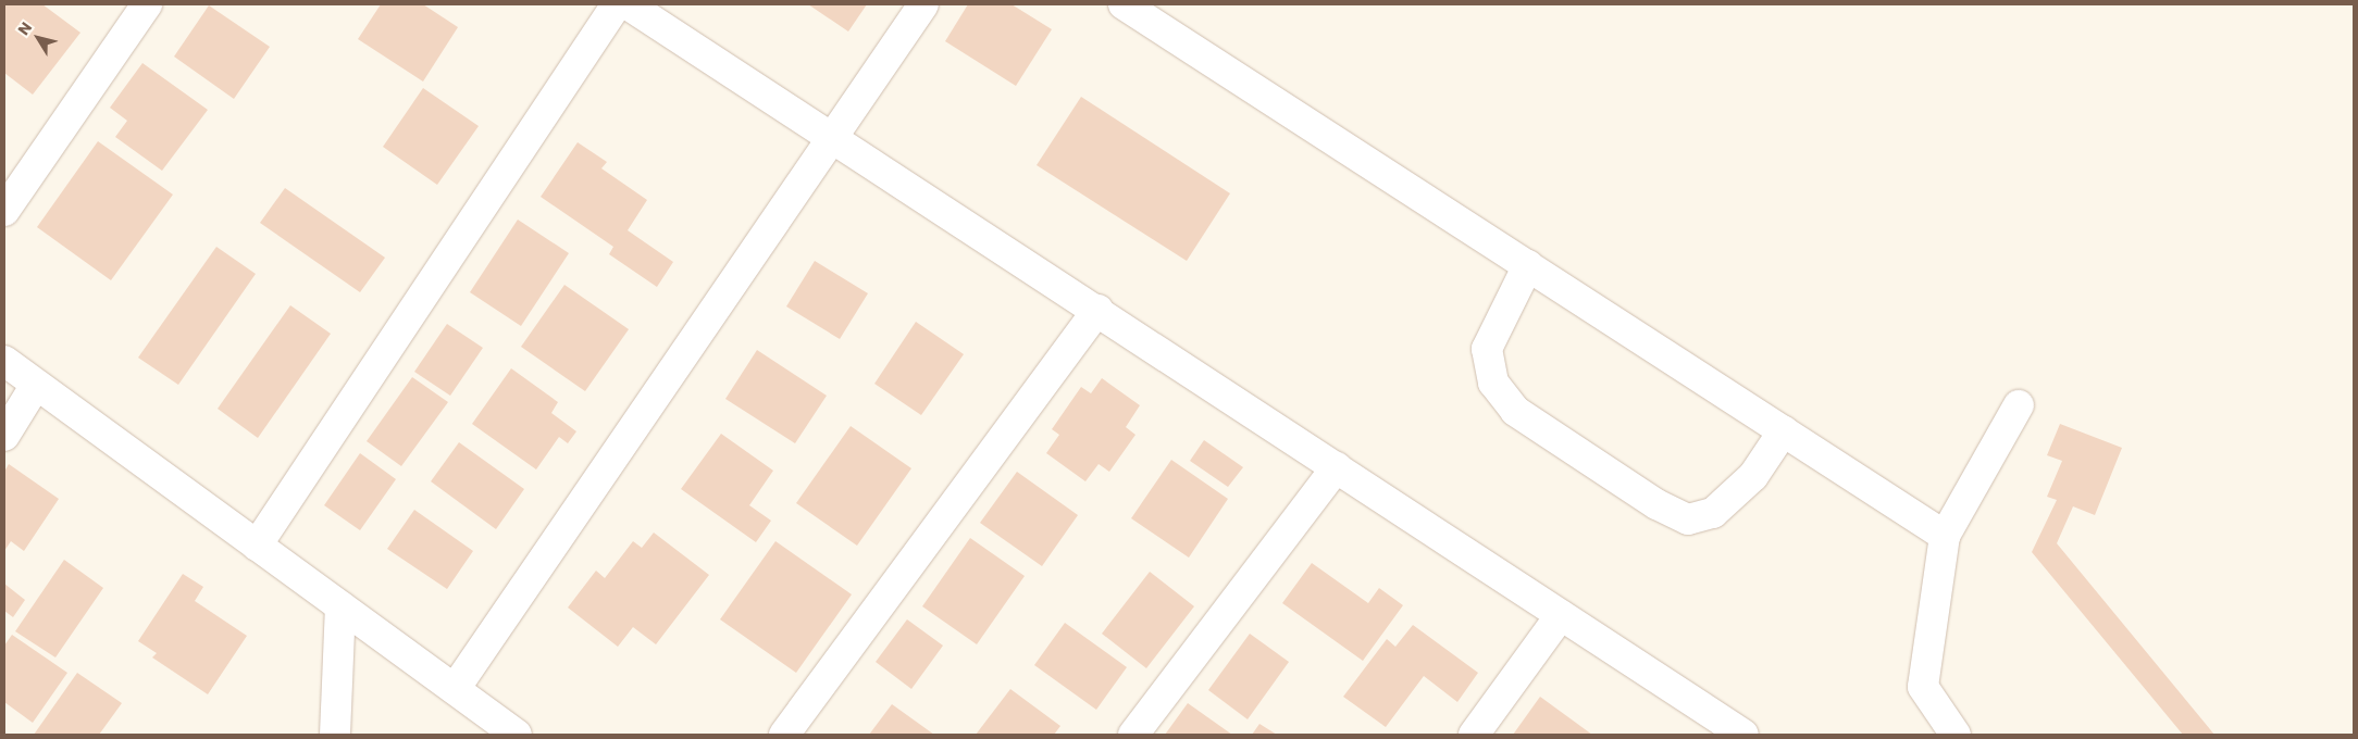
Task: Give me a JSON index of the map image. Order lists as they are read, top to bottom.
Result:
{
  "north": "top left"
}
